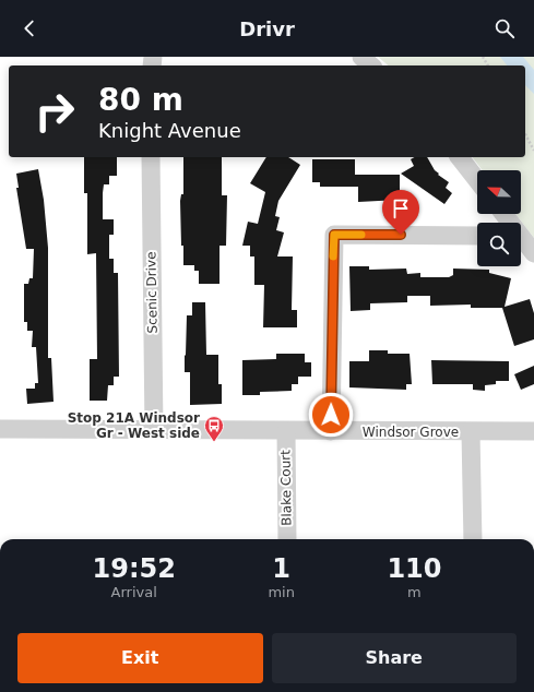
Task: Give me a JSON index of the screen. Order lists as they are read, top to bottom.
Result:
{
  "streets": {
    "street": ["Scenic Drive", "Windsor Grove", "Blake Court"]
  },
  "crossings": [
    ["Scenic Drive", "Windsor Grove"],
    ["Windsor Grove", "Blake Court"]
  ],
  "places": {
    "bus stop": ["Stop 21A Windsor Gr - West side"]
  },
  "north": "left",
  "page": {
    "header": "Drivr",
    "turn": ["80 m", "Knight Avenue"],
    "eta": [
      "19:52",
      "Arrival",
      "1",
      "min",
      "110",
      "m"
    ],
    "buttons": ["Exit", "Share"]
  }
}
